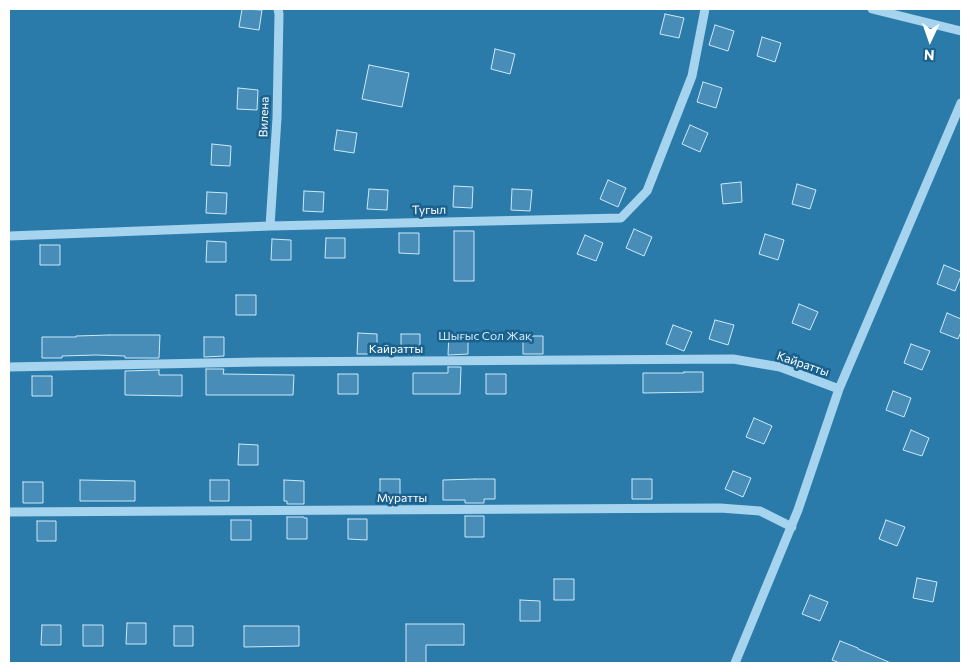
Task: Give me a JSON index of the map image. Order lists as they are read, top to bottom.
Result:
{
  "streets": {
    "street": [
      "Вилена",
      "Тугыл",
      "Кайратты",
      "Муратты"
    ]
  },
  "crossings": [
    ["Вилена", "Тугыл"]
  ],
  "parks": ["Шығыс Сол Жақ"],
  "north": "bottom"
}
